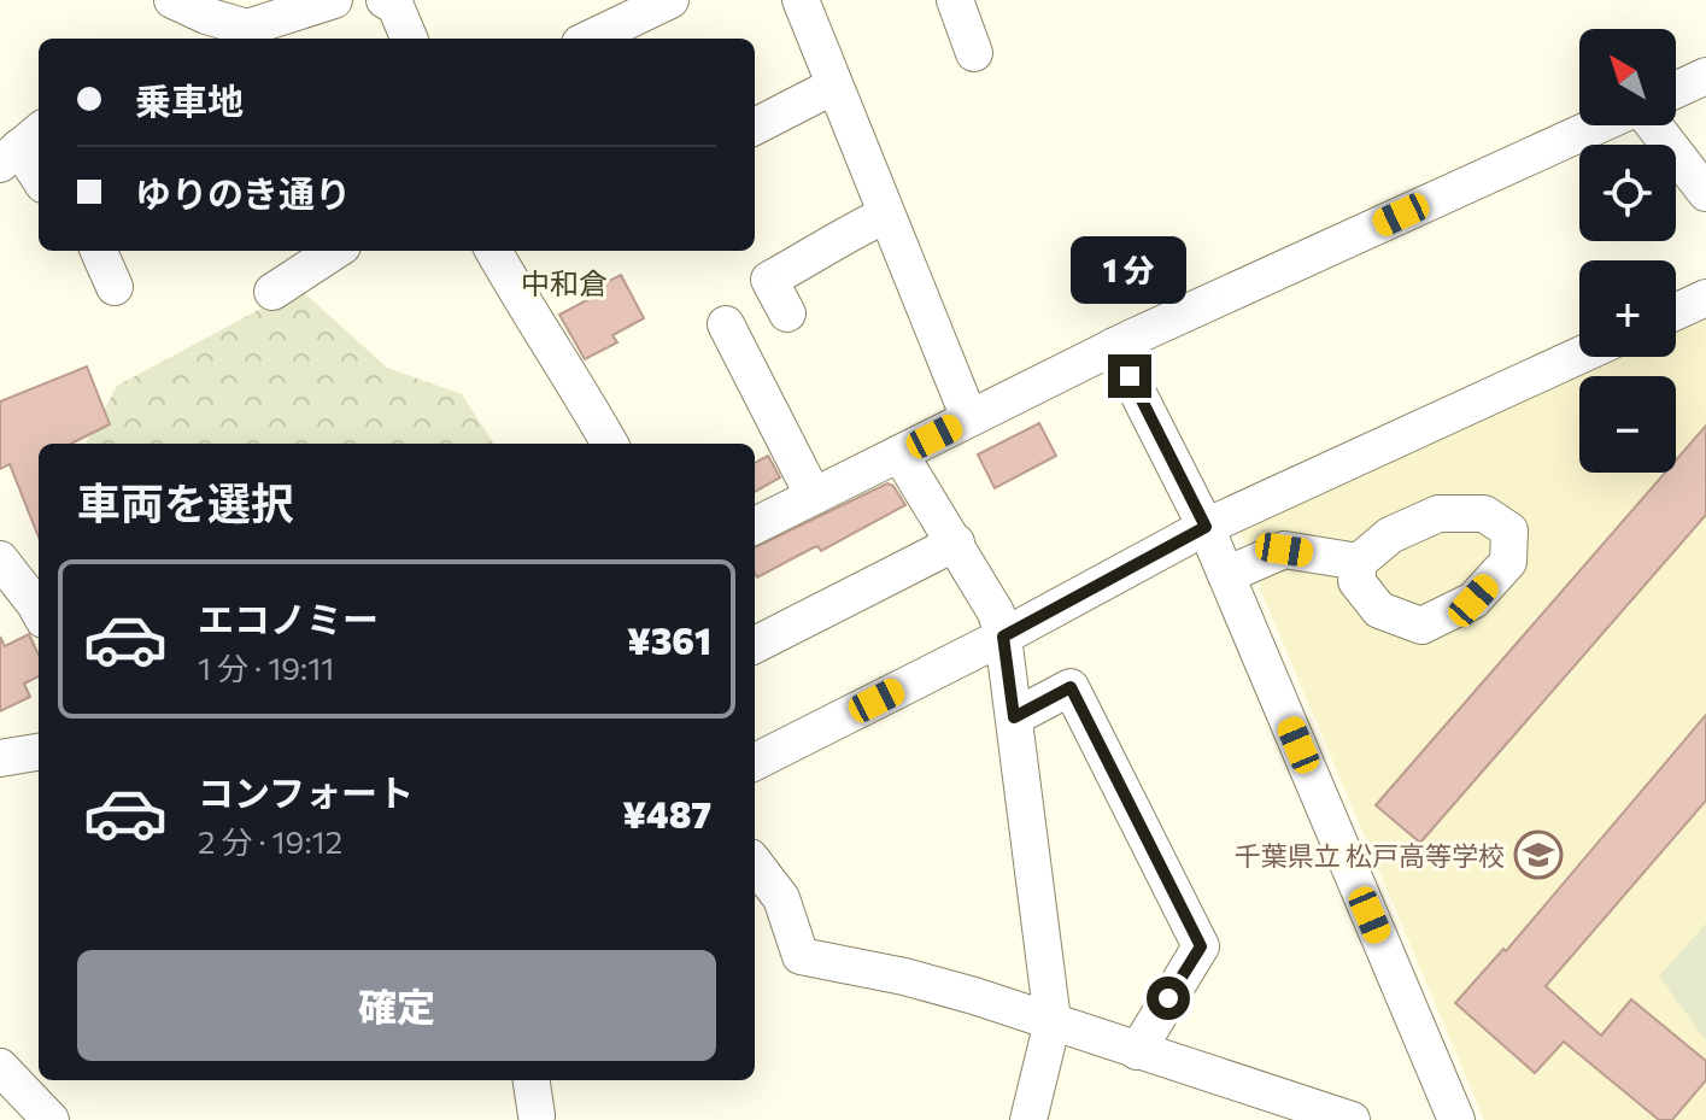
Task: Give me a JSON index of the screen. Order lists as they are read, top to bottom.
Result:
{
  "districts": ["中和倉"],
  "places": {
    "school or university": ["千葉県立 松戸高等学校"]
  },
  "north": "top left",
  "page": {
    "map_buttons": ["+", "−"],
    "banner": ["乗車地", "ゆりのき通り"],
    "bubble": "1 分",
    "heading": "車両を選択",
    "list": [
      {
        "name": "エコノミー",
        "note": "1 分 · 19:11",
        "value": "¥361"
      },
      {
        "name": "コンフォート",
        "note": "2 分 · 19:12",
        "value": "¥487"
      }
    ],
    "buttons": "確定"
  }
}
